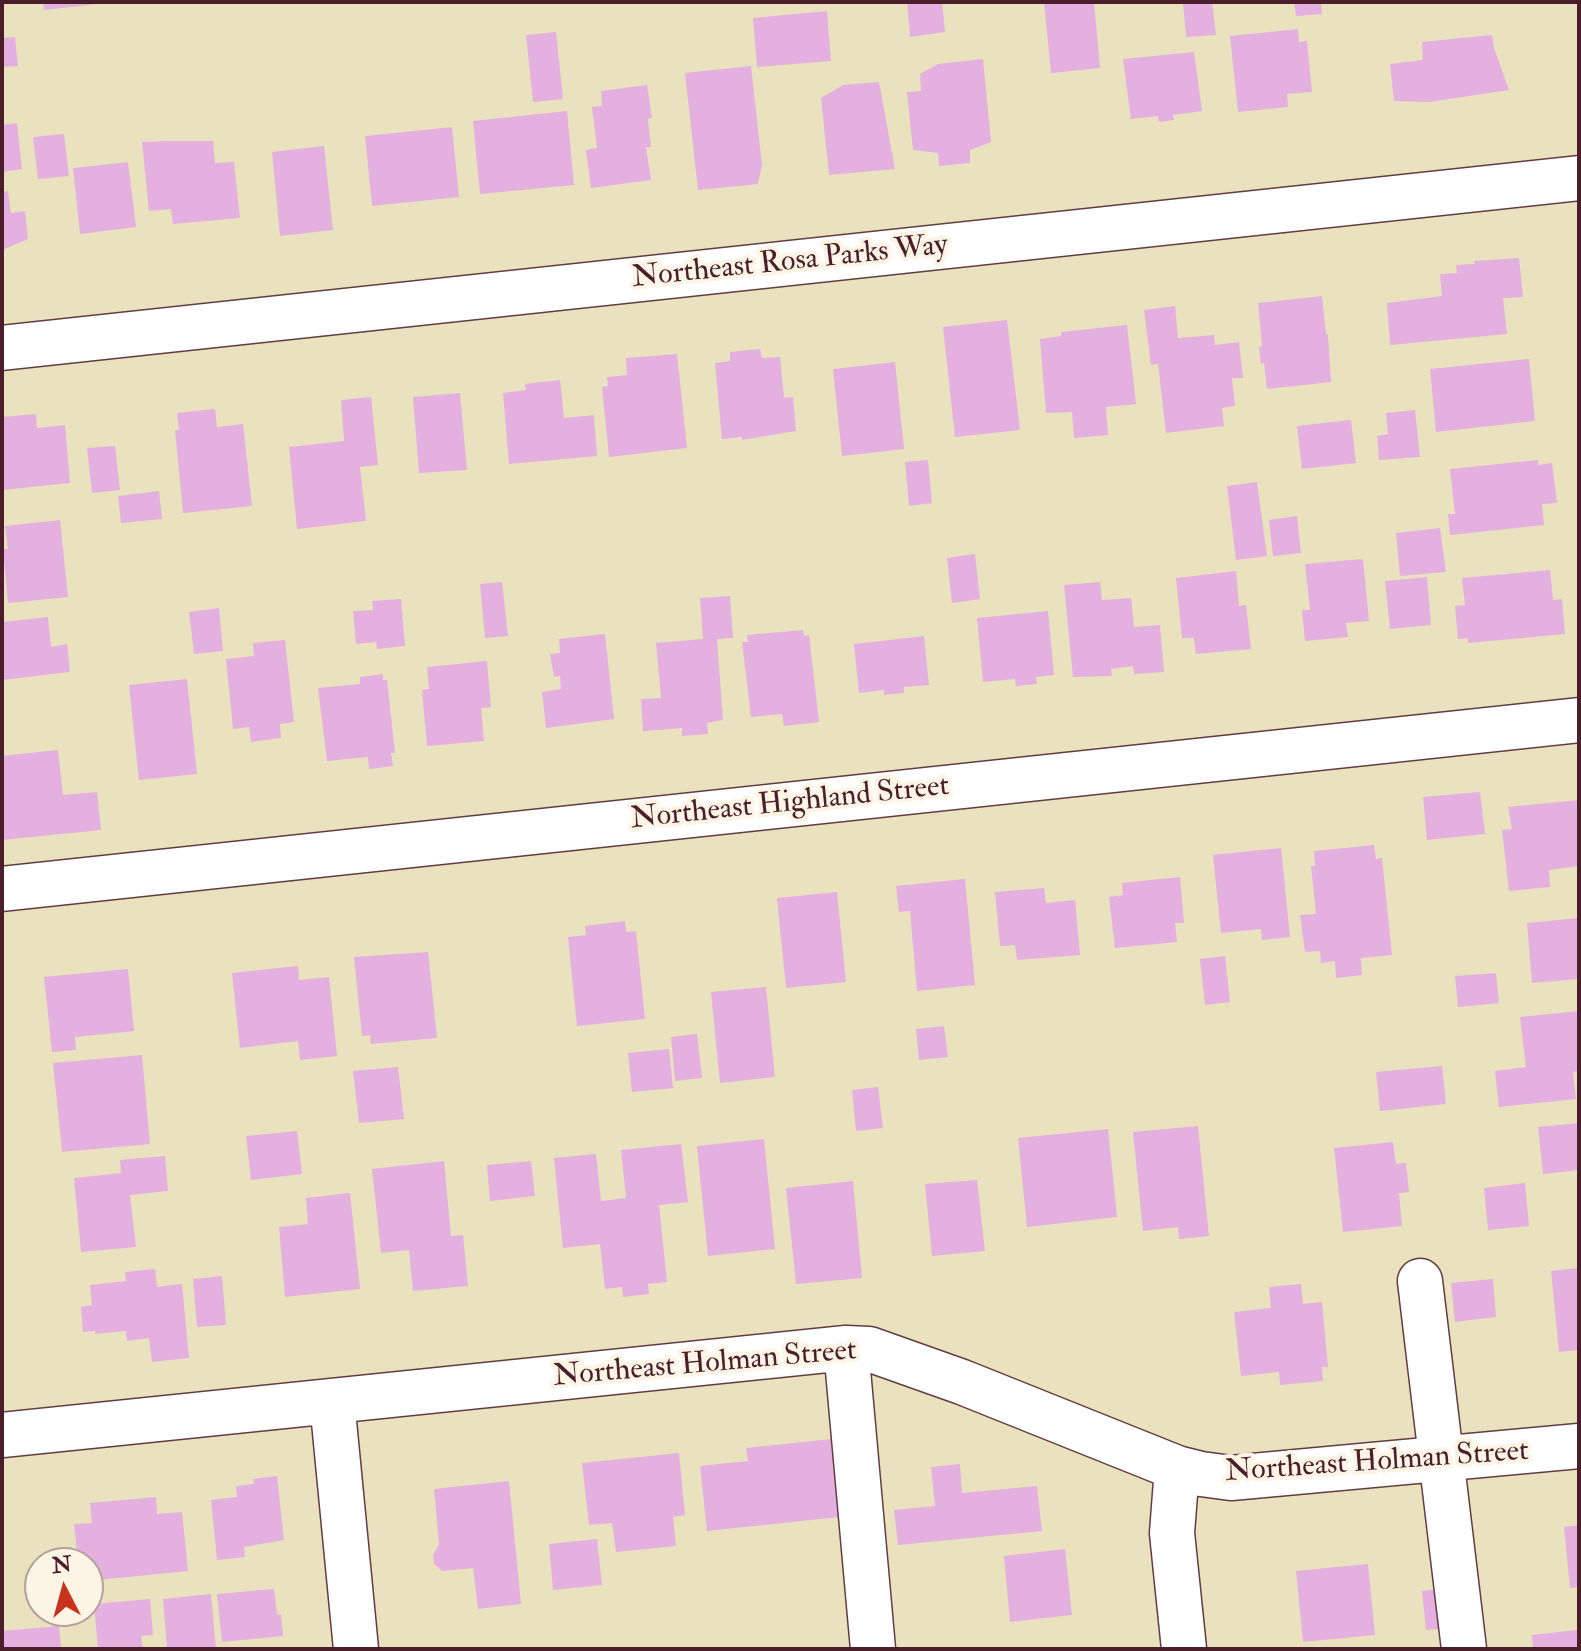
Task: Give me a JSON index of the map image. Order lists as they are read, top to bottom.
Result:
{
  "streets": {
    "street": ["Northeast Rosa Parks Way", "Northeast Highland Street", "Northeast Holman Street"]
  },
  "north": "top"
}
